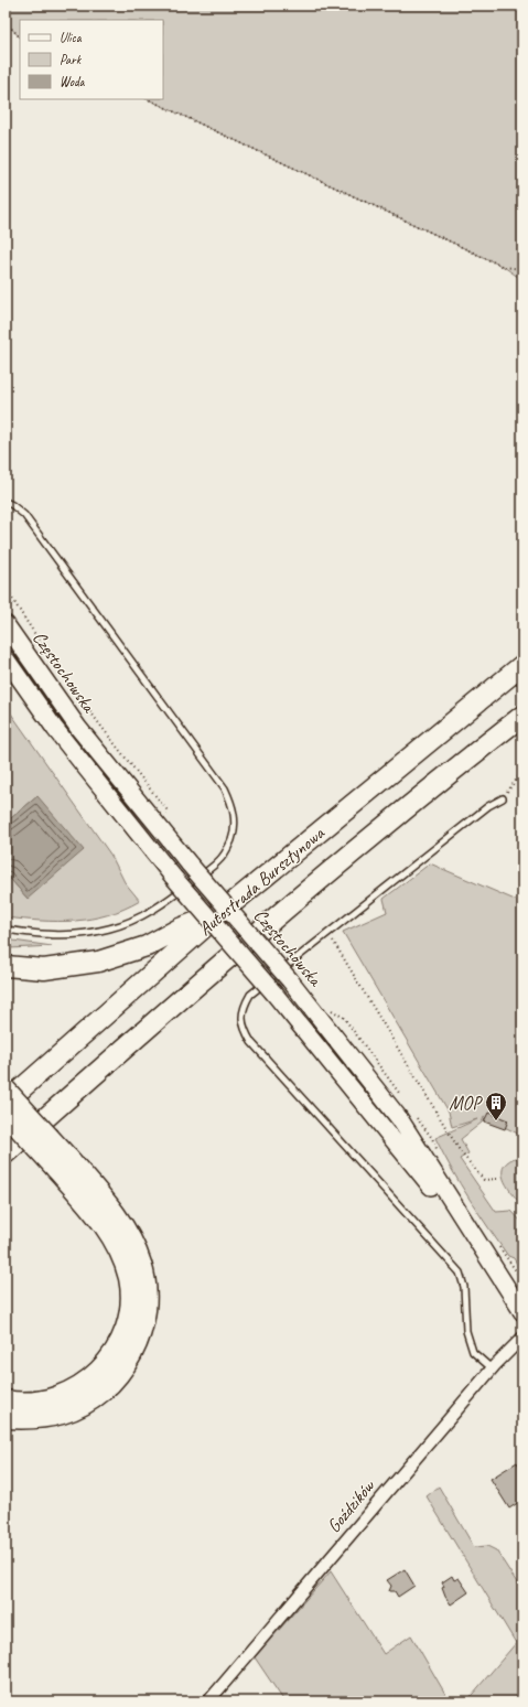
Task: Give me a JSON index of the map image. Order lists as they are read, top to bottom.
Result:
{
  "streets": {
    "highway": ["Autostrada Bursztynowa"],
    "main road": ["Częstochowska"],
    "street": ["Goździków"]
  },
  "places": {
    "building": ["MOP"]
  },
  "legend": ["Ulica", "Park", "Woda"]
}
